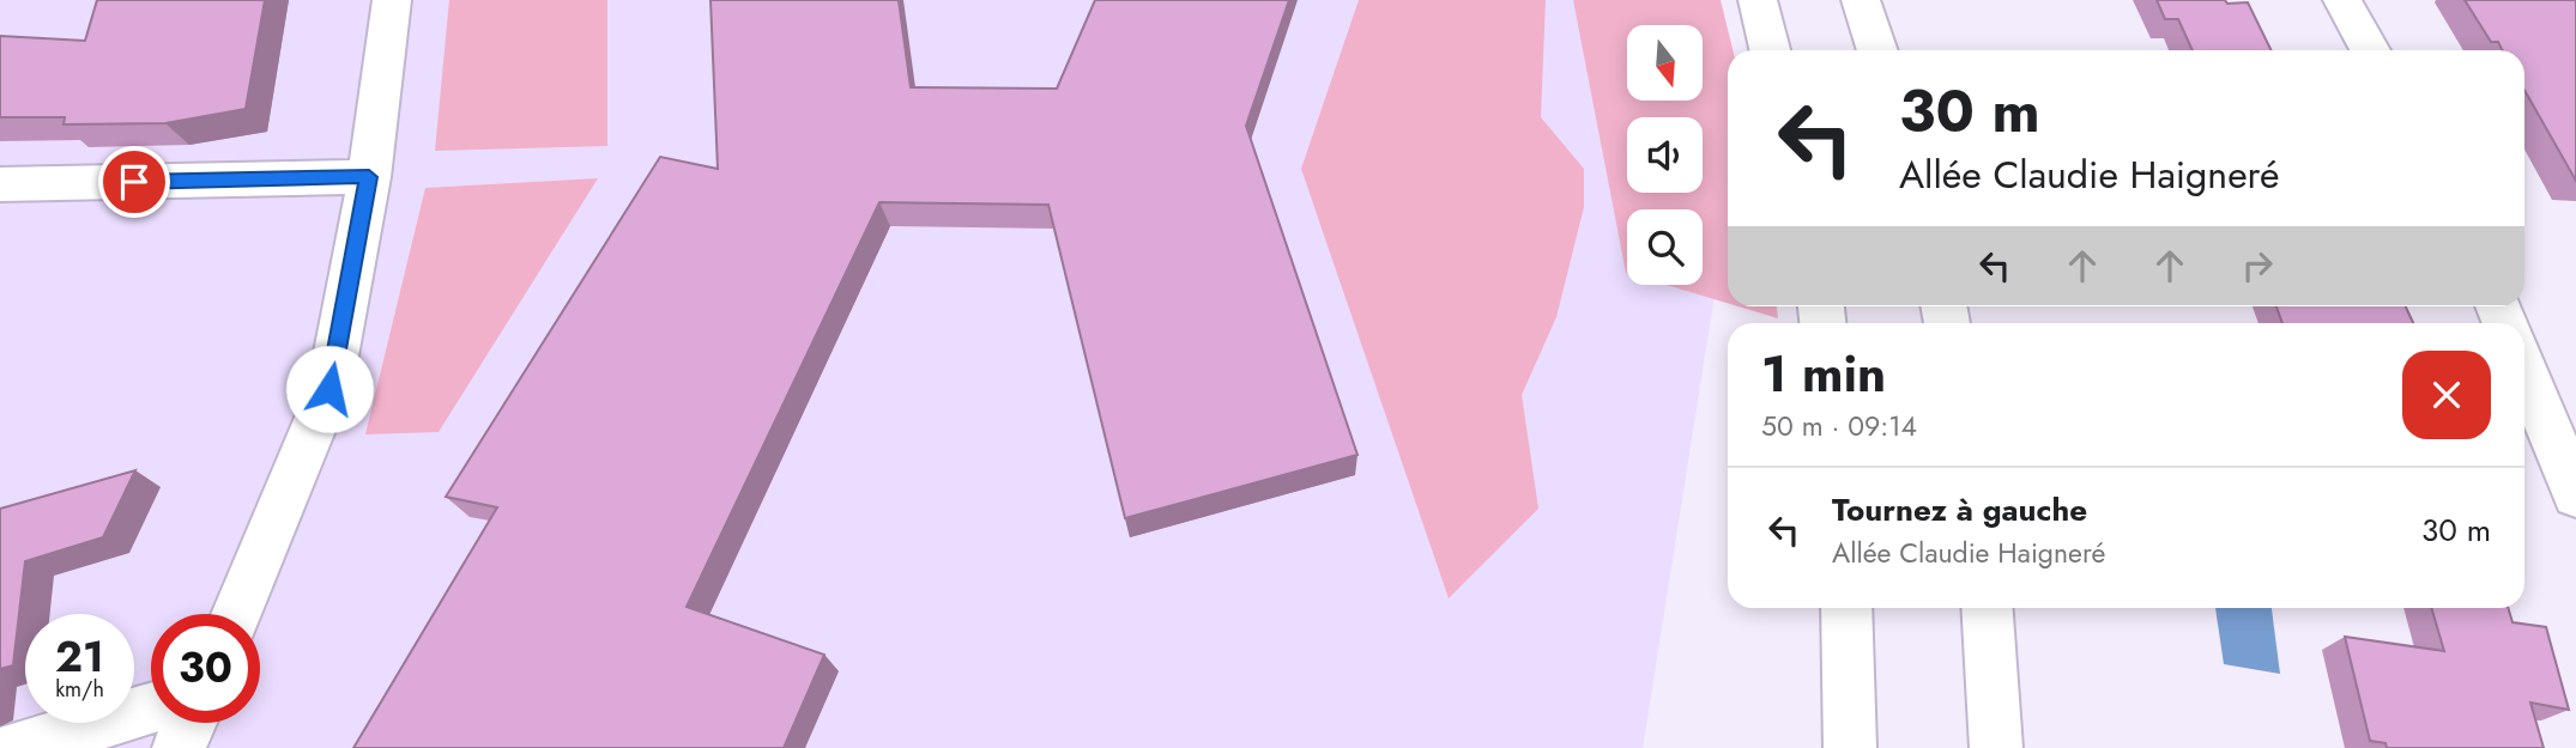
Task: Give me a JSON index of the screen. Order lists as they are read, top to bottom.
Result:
{
  "north": "bottom",
  "page": {
    "turn": ["30 m", "Allée Claudie Haigneré"],
    "heading": ["1 min", "50 m · 09:14"],
    "list": [
      {
        "name": "Tournez à gauche",
        "note": "Allée Claudie Haigneré",
        "value": "30 m"
      }
    ],
    "speed": "21 km/h",
    "limit": "30"
  }
}
